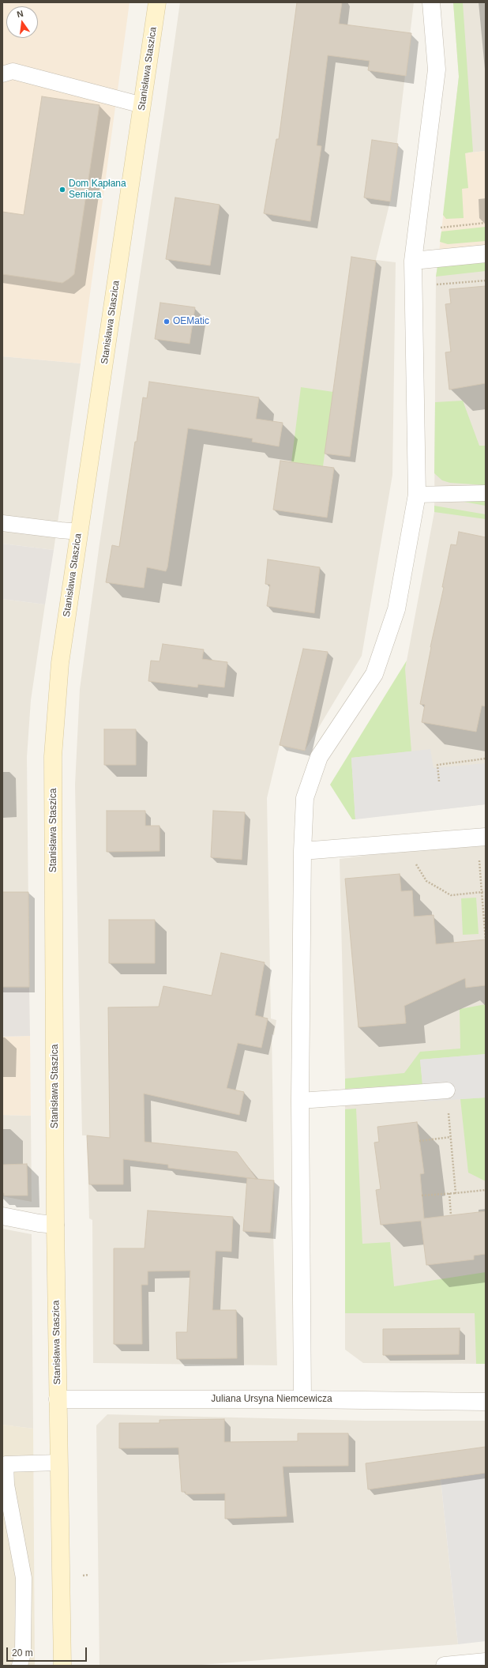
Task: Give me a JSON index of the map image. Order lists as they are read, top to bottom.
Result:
{
  "streets": {
    "street": ["Stanisława Staszica", "Juliana Ursyna Niemcewicza"]
  },
  "crossings": [
    ["Stanisława Staszica", "Juliana Ursyna Niemcewicza"]
  ],
  "places": ["Dom Kapłana Seniora", "OEMatic"],
  "scale_bar": "20 m",
  "north": "top"
}
